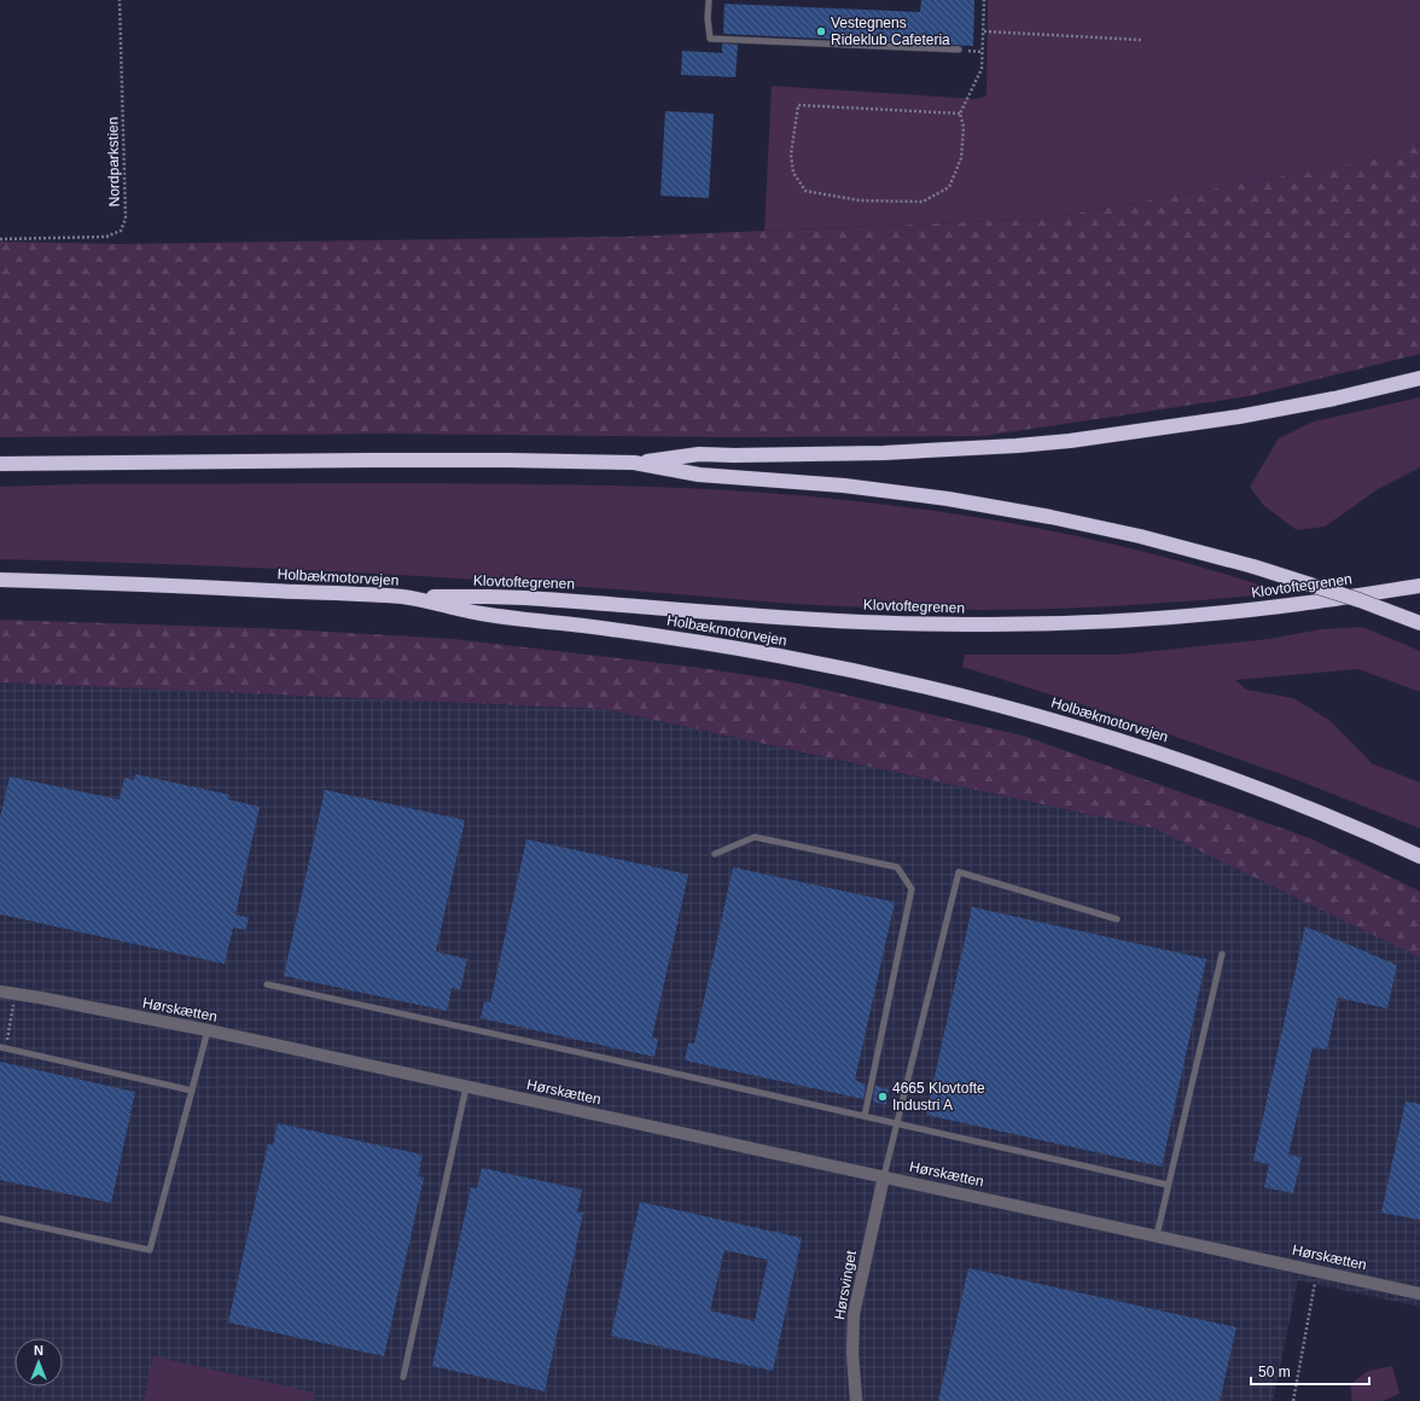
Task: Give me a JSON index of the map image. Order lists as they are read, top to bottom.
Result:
{
  "streets": {
    "highway": ["Holbækmotorvejen", "Klovtoftegrenen"],
    "street": ["Hørskætten", "Hørsvinget"],
    "path": ["Nordparkstien"]
  },
  "crossings": [
    ["Holbækmotorvejen", "Klovtoftegrenen"],
    ["Hørskætten", "Hørsvinget"]
  ],
  "places": ["Vestegnens Rideklub Cafeteria", "4665 Klovtofte Industri A"],
  "scale_bar": "50 m",
  "north": "top"
}
